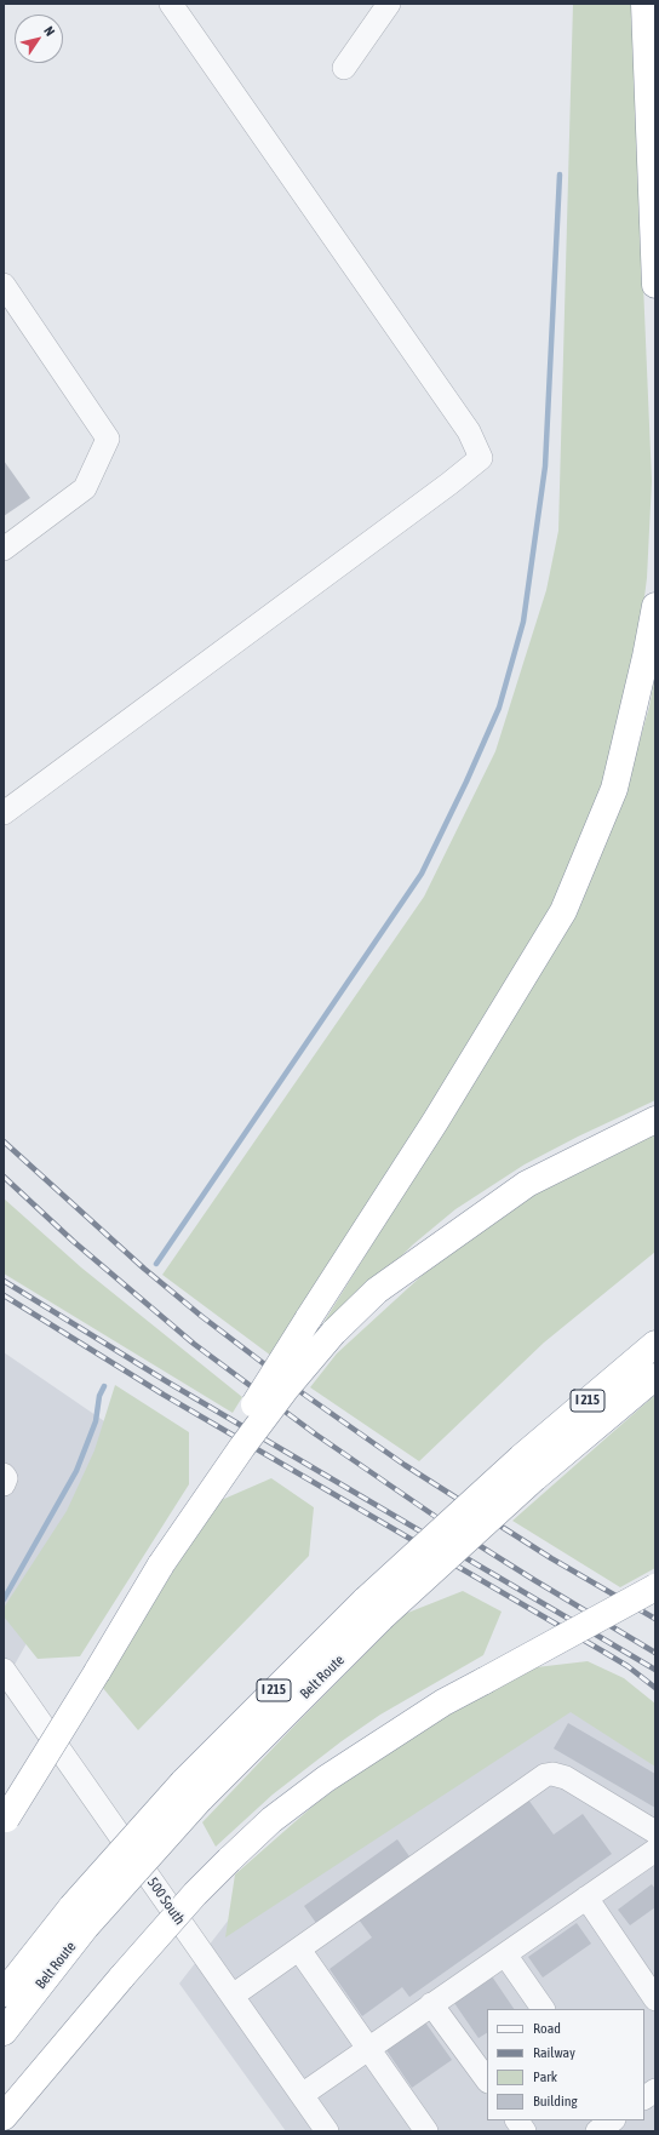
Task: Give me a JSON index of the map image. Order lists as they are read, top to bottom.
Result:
{
  "streets": {
    "highway": ["I 215", "Belt Route"],
    "street": ["500 South"]
  },
  "legend": [
    "Road",
    "Railway",
    "Park",
    "Building"
  ],
  "north": "top right"
}
